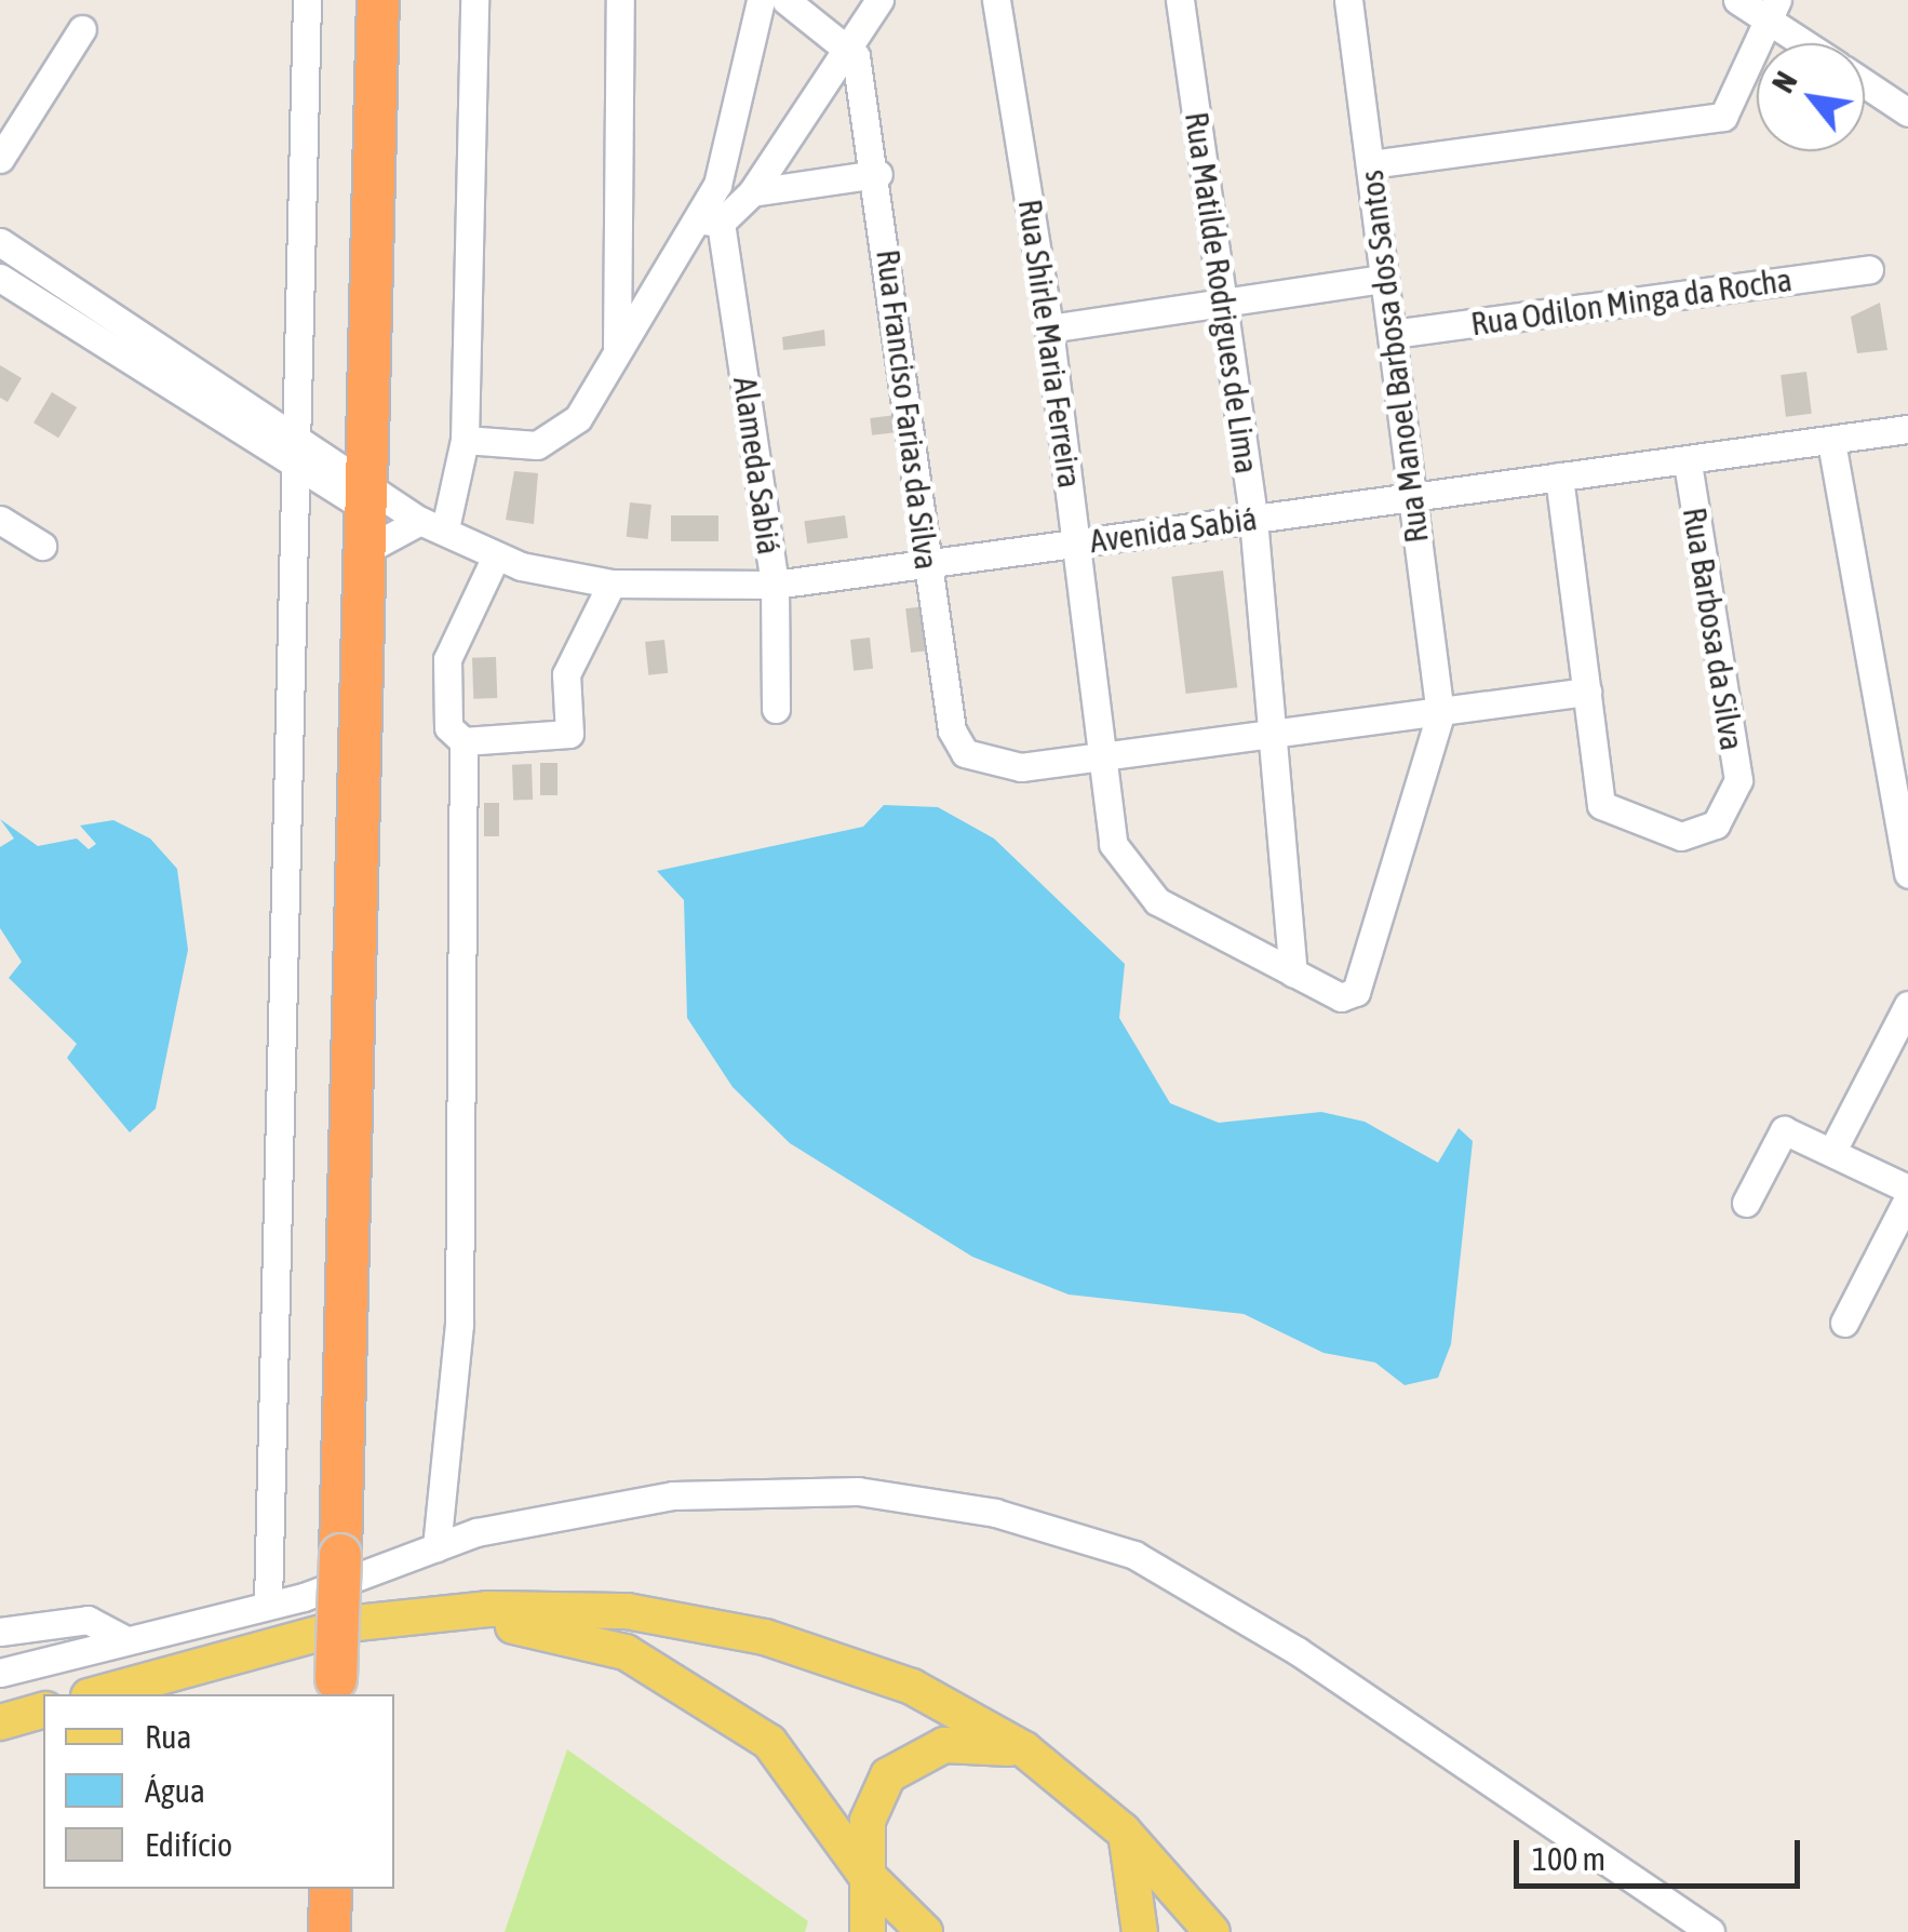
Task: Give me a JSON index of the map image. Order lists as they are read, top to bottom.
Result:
{
  "streets": {
    "street": [
      "Rua Matilde Rodrigues de Lima",
      "Rua Odilon Minga da Rocha",
      "Rua Shirle Maria Ferreira",
      "Rua Manoel Barbosa dos Santos",
      "Rua Franciso Farias da Silva",
      "Alameda Sabiá",
      "Avenida Sabiá",
      "Rua Barbosa da Silva"
    ]
  },
  "crossings": [
    ["Rua Matilde Rodrigues de Lima", "Rua Shirle Maria Ferreira"],
    ["Rua Matilde Rodrigues de Lima", "Avenida Sabiá"],
    ["Rua Odilon Minga da Rocha", "Rua Manoel Barbosa dos Santos"],
    ["Rua Shirle Maria Ferreira", "Rua Franciso Farias da Silva"],
    ["Rua Shirle Maria Ferreira", "Avenida Sabiá"],
    ["Rua Manoel Barbosa dos Santos", "Avenida Sabiá"],
    ["Rua Franciso Farias da Silva", "Avenida Sabiá"],
    ["Alameda Sabiá", "Avenida Sabiá"],
    ["Avenida Sabiá", "Rua Barbosa da Silva"]
  ],
  "legend": ["Rua", "Água", "Edifício"],
  "scale_bar": "100 m",
  "north": "top left"
}
